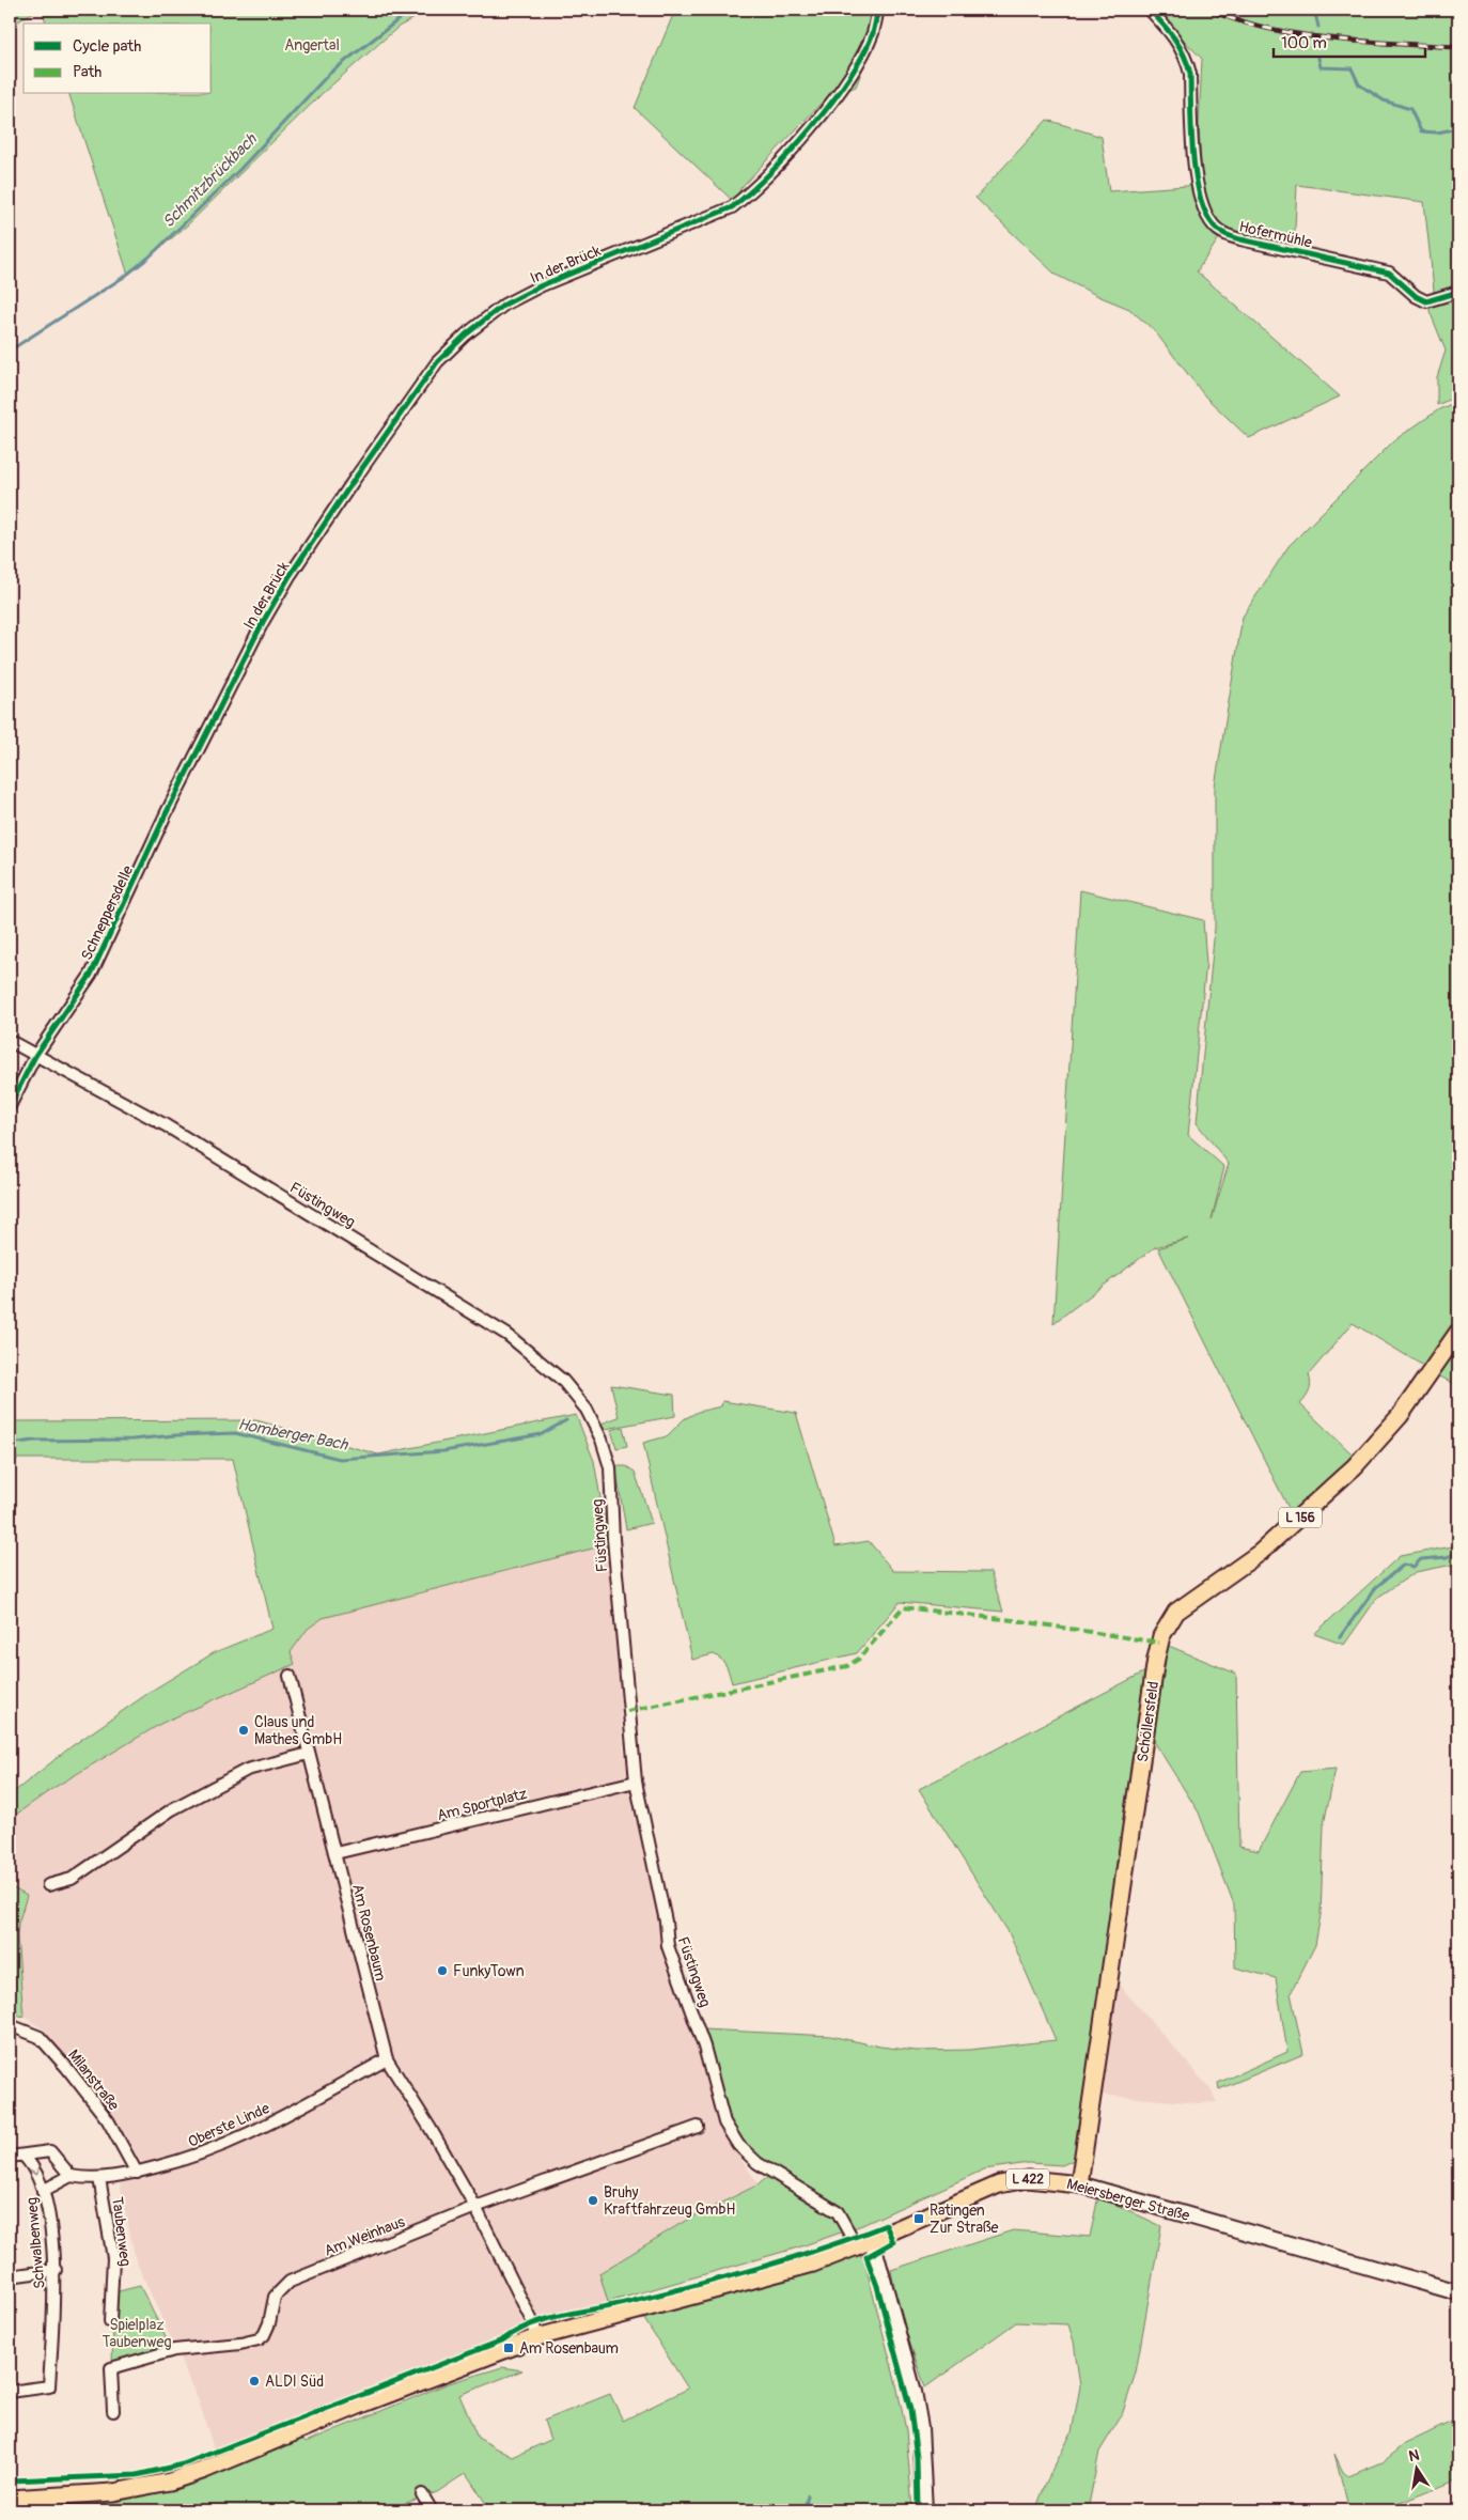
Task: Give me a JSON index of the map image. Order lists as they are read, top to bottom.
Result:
{
  "streets": {
    "main road": [
      "L 156",
      "Schöllersfeld",
      "L 422",
      "Meiersberger Straße"
    ],
    "street": [
      "Hofermühle",
      "In der Brück",
      "Schneppersdelle",
      "Füstingweg",
      "Am Sportplatz",
      "Am Rosenbaum",
      "Milanstraße",
      "Oberste Linde",
      "Taubenweg",
      "Am Weinhaus",
      "Schwalbenweg"
    ]
  },
  "crossings": [
    ["In der Brück", "Schneppersdelle"],
    ["Schneppersdelle", "Füstingweg"],
    ["Füstingweg", "Am Sportplatz"],
    ["Füstingweg", "Meiersberger Straße"],
    ["Schöllersfeld", "Meiersberger Straße"],
    ["Am Sportplatz", "Am Rosenbaum"],
    ["Am Rosenbaum", "Oberste Linde"],
    ["Am Rosenbaum", "Meiersberger Straße"],
    ["Am Rosenbaum", "Am Weinhaus"],
    ["Milanstraße", "Oberste Linde"],
    ["Oberste Linde", "Taubenweg"],
    ["Oberste Linde", "Schwalbenweg"]
  ],
  "water": ["Schmitzbrückbach", "Homberger Bach"],
  "parks": ["Angertal", "Spielplaz Taubenweg"],
  "places": {
    "other": [
      "Claus und Mathes GmbH",
      "FunkyTown",
      "Bruhy Kraftfahrzeug GmbH",
      "ALDI Süd"
    ],
    "transit": ["Ratingen Zur Straße", "Am Rosenbaum"]
  },
  "legend": ["Cycle path", "Path"],
  "scale_bar": "100 m",
  "north": "top"
}
